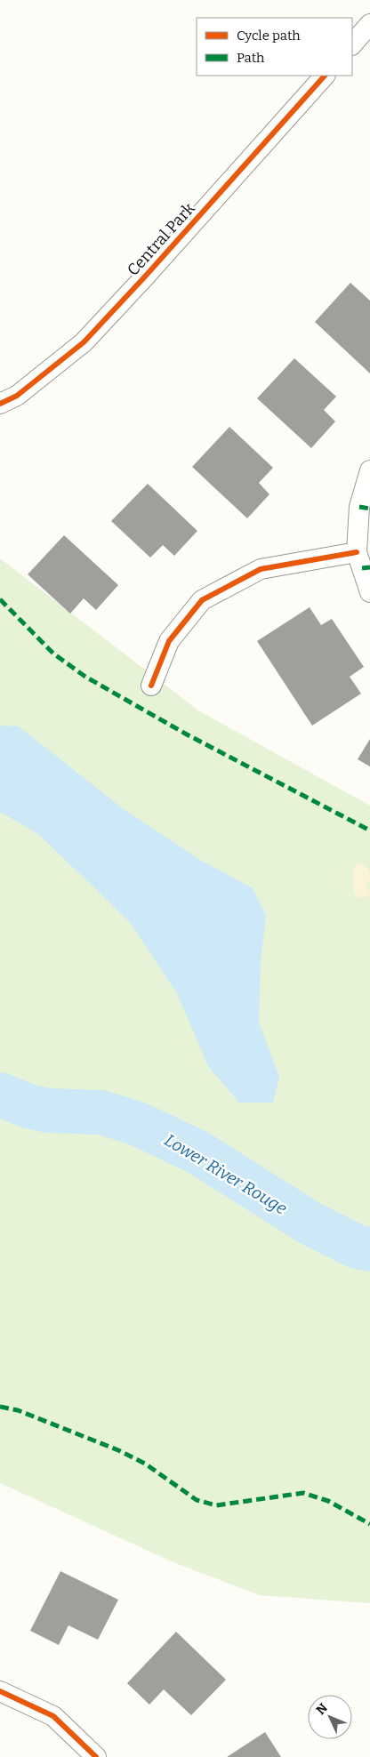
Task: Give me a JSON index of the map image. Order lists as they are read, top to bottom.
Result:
{
  "streets": {
    "street": ["Central Park"]
  },
  "water": ["Lower River Rouge"],
  "legend": ["Cycle path", "Path"],
  "north": "top left"
}
